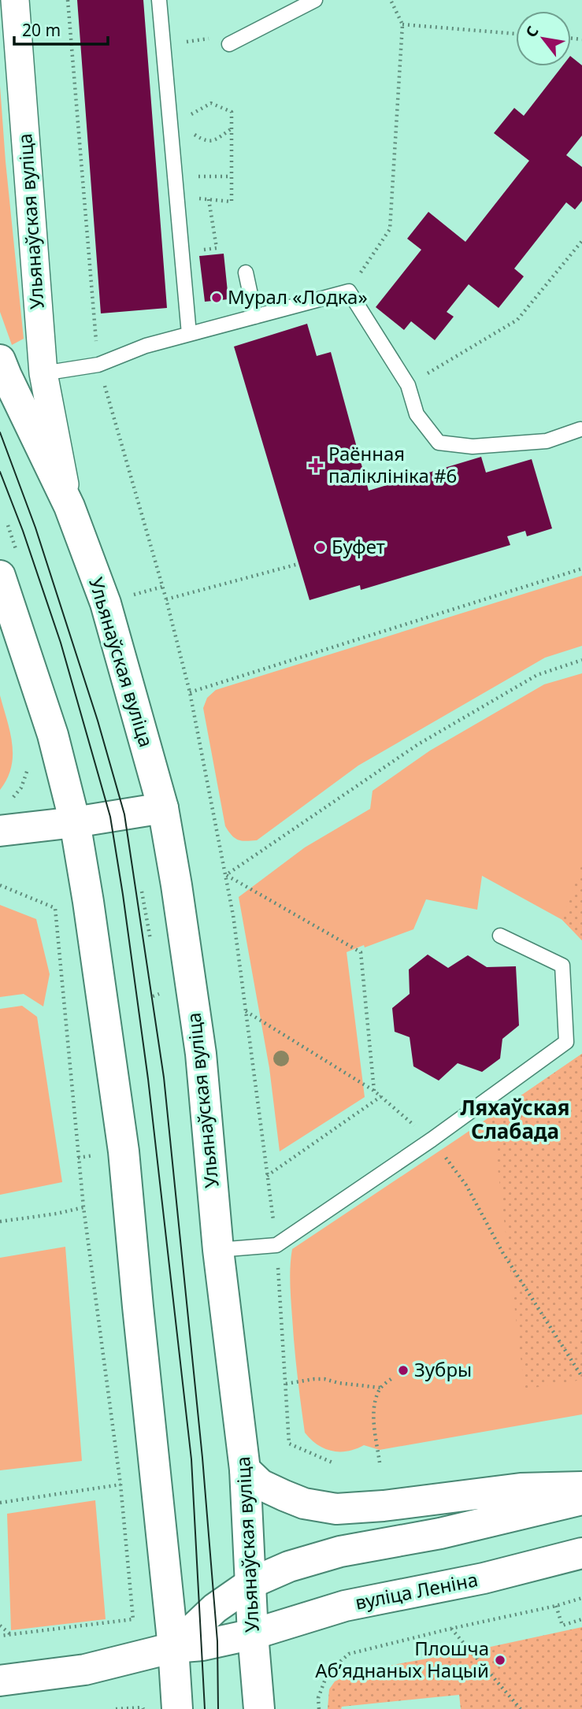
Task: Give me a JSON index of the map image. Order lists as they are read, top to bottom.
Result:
{
  "streets": {
    "main road": ["Ульянаўская вуліца", "вуліца Леніна"]
  },
  "crossings": [
    ["Ульянаўская вуліца", "вуліца Леніна"]
  ],
  "districts": ["Ляхаўская Слабада"],
  "places": {
    "other": [
      "Мурал «Лодка»",
      "Буфет",
      "Зубры",
      "Плошча Абʼяднаных Нацый"
    ],
    "health": ["Раённая паліклініка #6"]
  },
  "scale_bar": "20 m",
  "north": "top left"
}
